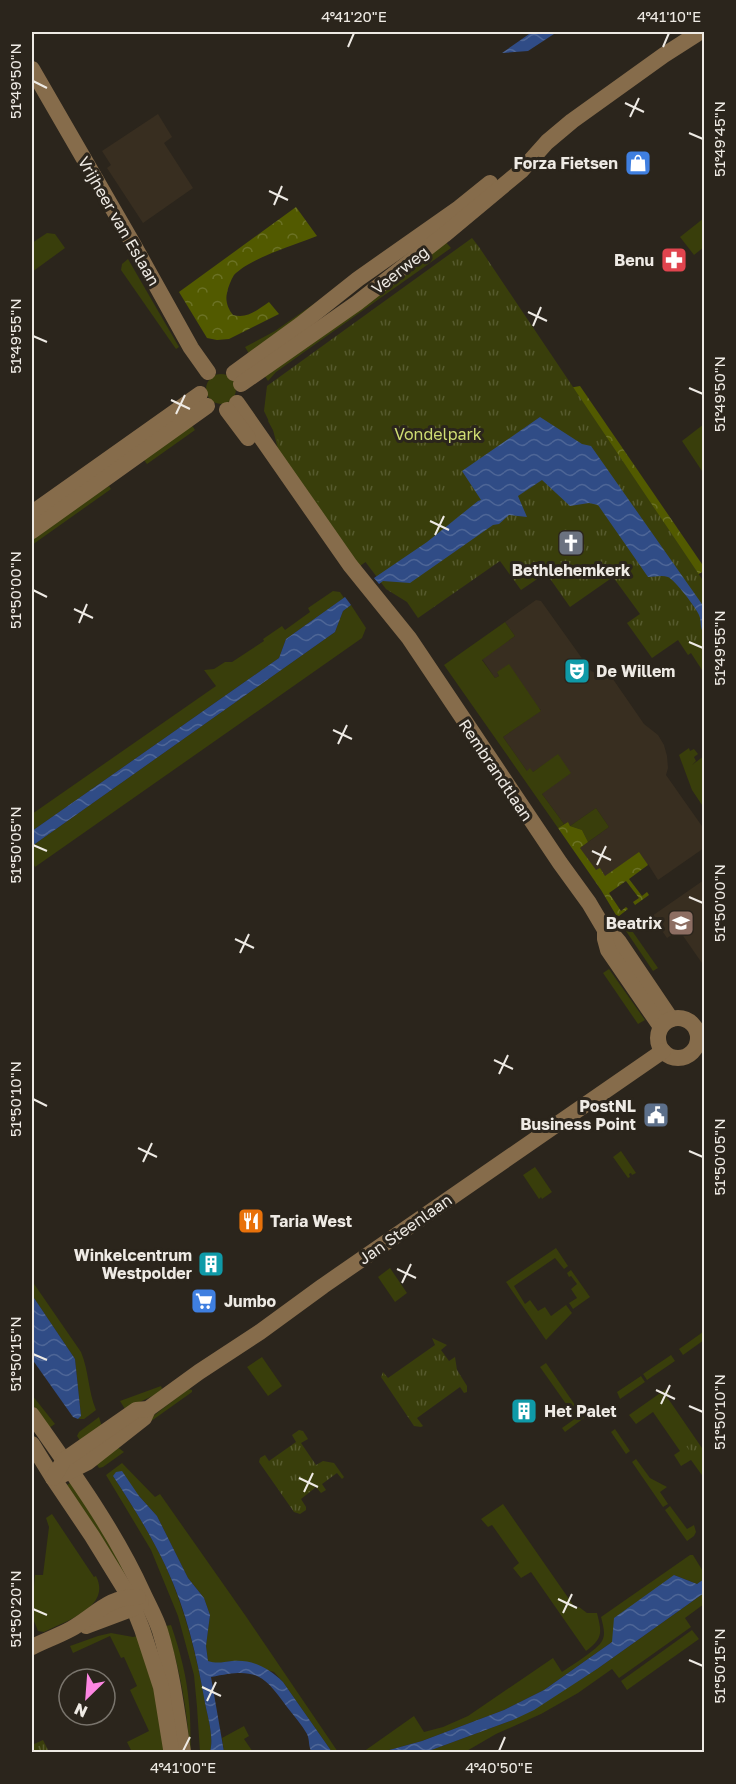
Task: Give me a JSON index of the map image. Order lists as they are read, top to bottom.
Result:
{
  "streets": {
    "street": [
      "Vrijheer van Eslaan",
      "Veerweg",
      "Rembrandtlaan",
      "Jan Steenlaan"
    ]
  },
  "crossings": [
    ["Vrijheer van Eslaan", "Veerweg"],
    ["Vrijheer van Eslaan", "Rembrandtlaan"],
    ["Veerweg", "Rembrandtlaan"],
    ["Rembrandtlaan", "Jan Steenlaan"]
  ],
  "parks": ["Vondelpark"],
  "places": {
    "shop": ["Forza Fietsen"],
    "pharmacy": ["Benu"],
    "church": ["Bethlehemkerk"],
    "theatre": ["De Willem"],
    "school or university": ["Beatrix"],
    "public building": ["PostNL Business Point"],
    "restaurant": ["Taria West"],
    "building": ["Winkelcentrum Westpolder", "Het Palet"],
    "supermarket": ["Jumbo"]
  },
  "north": "bottom left",
  "coordinates": [
    "4°41'20\"E",
    "4°41'10\"E",
    "51°49'50\"N",
    "51°49'45\"N",
    "51°49'55\"N",
    "51°50'00\"N",
    "51°50'05\"N",
    "51°50'10\"N",
    "51°50'15\"N",
    "51°50'20\"N",
    "4°41'00\"E",
    "4°40'50\"E"
  ]
}
